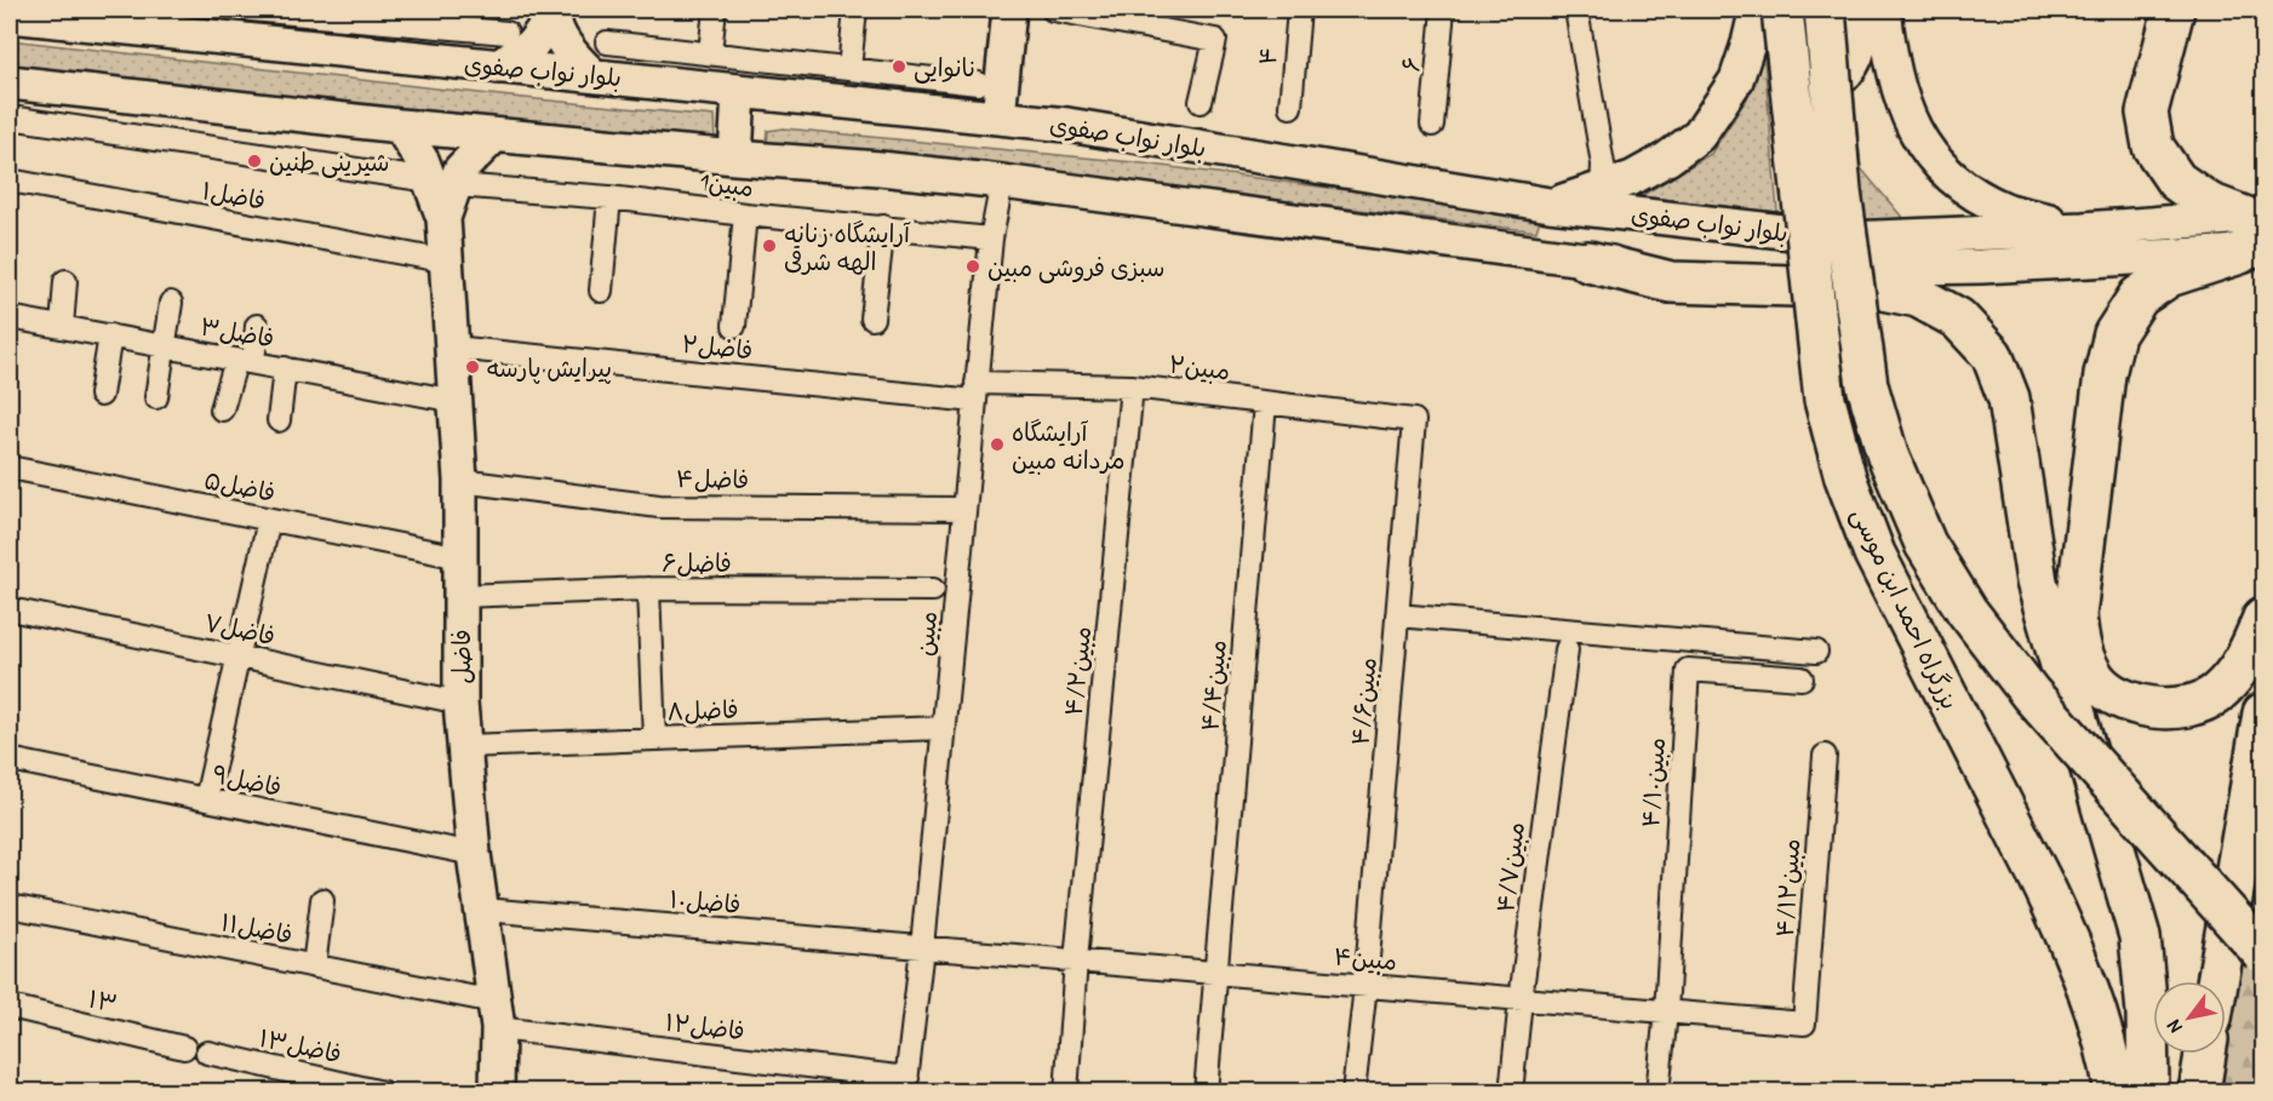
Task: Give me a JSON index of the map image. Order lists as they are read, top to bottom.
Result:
{
  "streets": {
    "highway": ["بزرگراه احمد ابن موسی"],
    "main road": ["بلوار نواب صفوی", "فاضل"],
    "street": [
      "۴",
      "۶",
      "1مبین",
      "۱فاضل",
      "۳فاضل",
      "۲فاضل",
      "۲مبین",
      "۴فاضل",
      "۵فاضل",
      "۶فاضل",
      "۷فاضل",
      "مبین",
      "۴/۲مبین",
      "۴/۴مبین",
      "۴/۶مبین",
      "۸فاضل",
      "۹فاضل",
      "۴/۱۰مبین",
      "۴/۷مبین",
      "۴/۱۲مبین",
      "۱۰فاضل",
      "۱۱فاضل",
      "۴مبین",
      "۱۳",
      "۱۲فاضل",
      "۱۳فاضل"
    ]
  },
  "crossings": [
    ["بلوار نواب صفوی", "مبین"],
    ["بلوار نواب صفوی", "فاضل"],
    ["1مبین", "مبین"],
    ["1مبین", "فاضل"],
    ["۱فاضل", "فاضل"],
    ["۳فاضل", "فاضل"],
    ["۲فاضل", "۲مبین"],
    ["۲فاضل", "مبین"],
    ["۲فاضل", "فاضل"],
    ["۲مبین", "مبین"],
    ["۲مبین", "۴/۲مبین"],
    ["۲مبین", "۴/۴مبین"],
    ["۲مبین", "۴/۶مبین"],
    ["۴فاضل", "مبین"],
    ["۴فاضل", "فاضل"],
    ["۵فاضل", "فاضل"],
    ["۶فاضل", "فاضل"],
    ["۷فاضل", "فاضل"],
    ["مبین", "۸فاضل"],
    ["مبین", "۱۰فاضل"],
    ["مبین", "۴مبین"],
    ["مبین", "۱۲فاضل"],
    ["فاضل", "۸فاضل"],
    ["فاضل", "۹فاضل"],
    ["فاضل", "۱۰فاضل"],
    ["فاضل", "۱۱فاضل"],
    ["فاضل", "۱۲فاضل"],
    ["۴/۲مبین", "۴مبین"],
    ["۴/۴مبین", "۴مبین"],
    ["۴/۶مبین", "۴مبین"],
    ["۴/۱۰مبین", "۴مبین"],
    ["۴/۷مبین", "۴مبین"],
    ["۴/۱۲مبین", "۴مبین"],
    ["۱۰فاضل", "۴مبین"],
    ["۱۱فاضل", "۱۲فاضل"]
  ],
  "places": [
    "نانوایی",
    "شیرینی طنین",
    "آرایشگاه زنانه الهه شرقی",
    "سبزی فروشی مبین",
    "پیرایش پارسه",
    "آرایشگاه مردانه مبین"
  ],
  "north": "bottom left"
}
